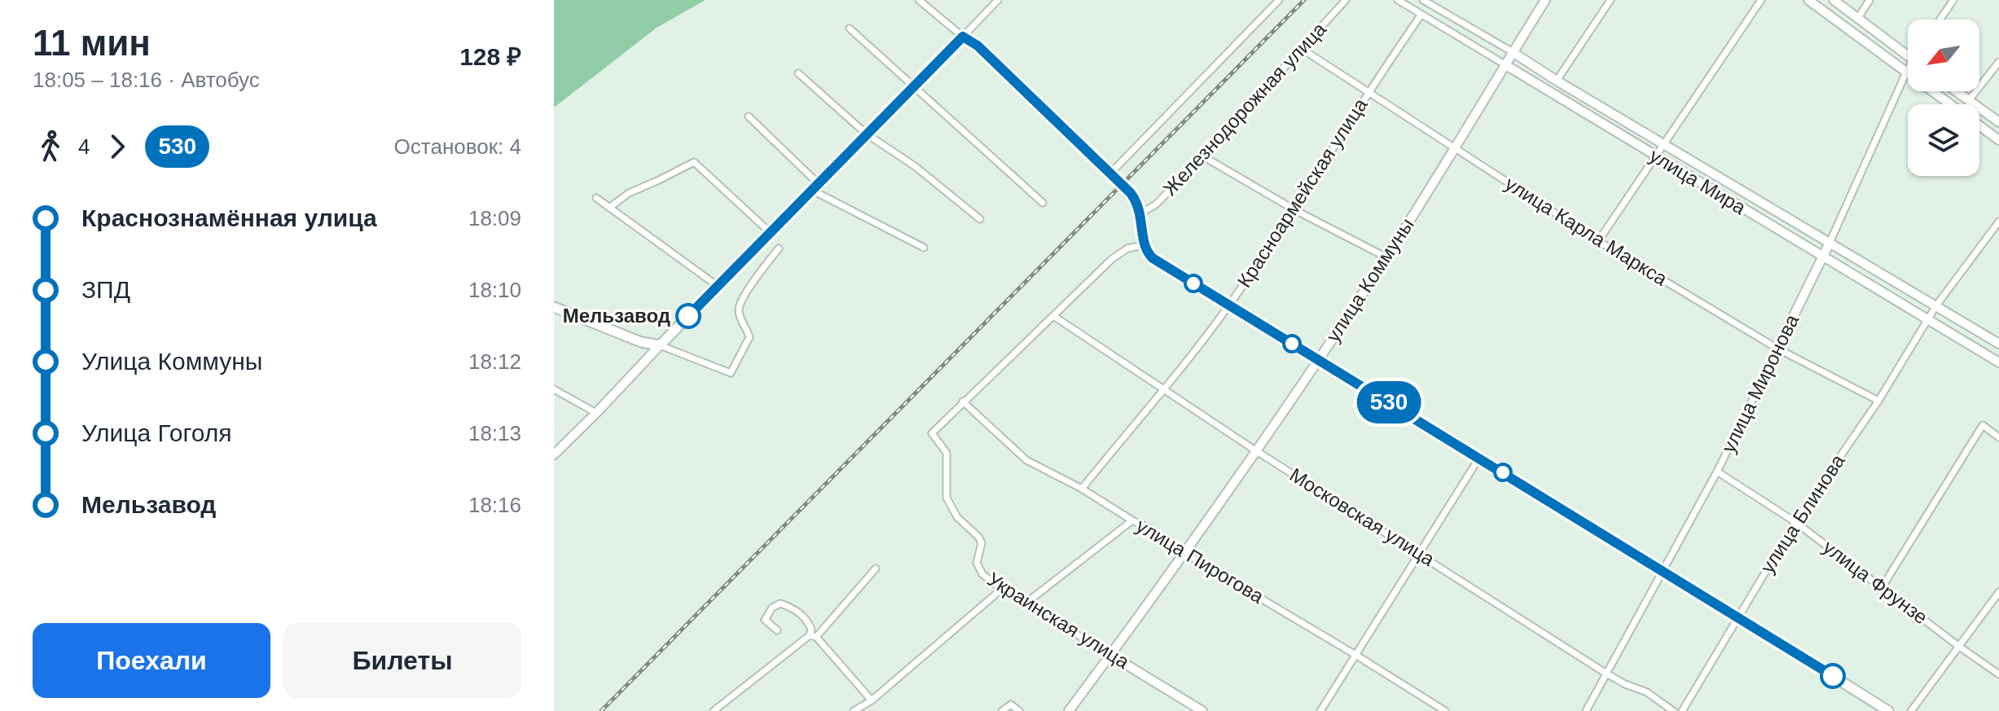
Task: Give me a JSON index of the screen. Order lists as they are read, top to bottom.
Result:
{
  "streets": {
    "street": [
      "Железнодорожная улица",
      "улица Мира",
      "Красноармейская улица",
      "улица Карла Маркса",
      "улица Коммуны",
      "улица Миронова",
      "улица Блинова",
      "Московская улица",
      "улица Пирогова",
      "улица Фрунзе",
      "Украинская улица"
    ]
  },
  "crossings": [
    ["Железнодорожная улица", "улица Карла Маркса"],
    ["улица Мира", "Красноармейская улица"],
    ["улица Мира", "улица Коммуны"],
    ["улица Мира", "улица Миронова"],
    ["улица Мира", "улица Блинова"],
    ["Красноармейская улица", "улица Карла Маркса"],
    ["Красноармейская улица", "Московская улица"],
    ["Красноармейская улица", "улица Пирогова"],
    ["улица Карла Маркса", "улица Коммуны"],
    ["улица Карла Маркса", "улица Миронова"],
    ["улица Карла Маркса", "улица Блинова"],
    ["улица Коммуны", "Московская улица"],
    ["улица Коммуны", "улица Пирогова"],
    ["улица Коммуны", "Украинская улица"],
    ["улица Миронова", "Московская улица"],
    ["улица Миронова", "улица Фрунзе"],
    ["улица Блинова", "улица Фрунзе"],
    ["улица Пирогова", "Украинская улица"]
  ],
  "places": ["Мельзавод"],
  "lines": ["bus line 530"],
  "north": "bottom left",
  "page": {
    "heading": ["11 мин", "18:05 – 18:16 · Автобус", "128 ₽"],
    "on_map": "530",
    "legs": ["4", "530", "Остановок: 4"],
    "list": [
      {
        "name": "Краснознамённая улица",
        "value": "18:09"
      },
      {
        "name": "ЗПД",
        "value": "18:10"
      },
      {
        "name": "Улица Коммуны",
        "value": "18:12"
      },
      {
        "name": "Улица Гоголя",
        "value": "18:13"
      },
      {
        "name": "Мельзавод",
        "value": "18:16"
      }
    ],
    "buttons": ["Поехали", "Билеты"]
  }
}
